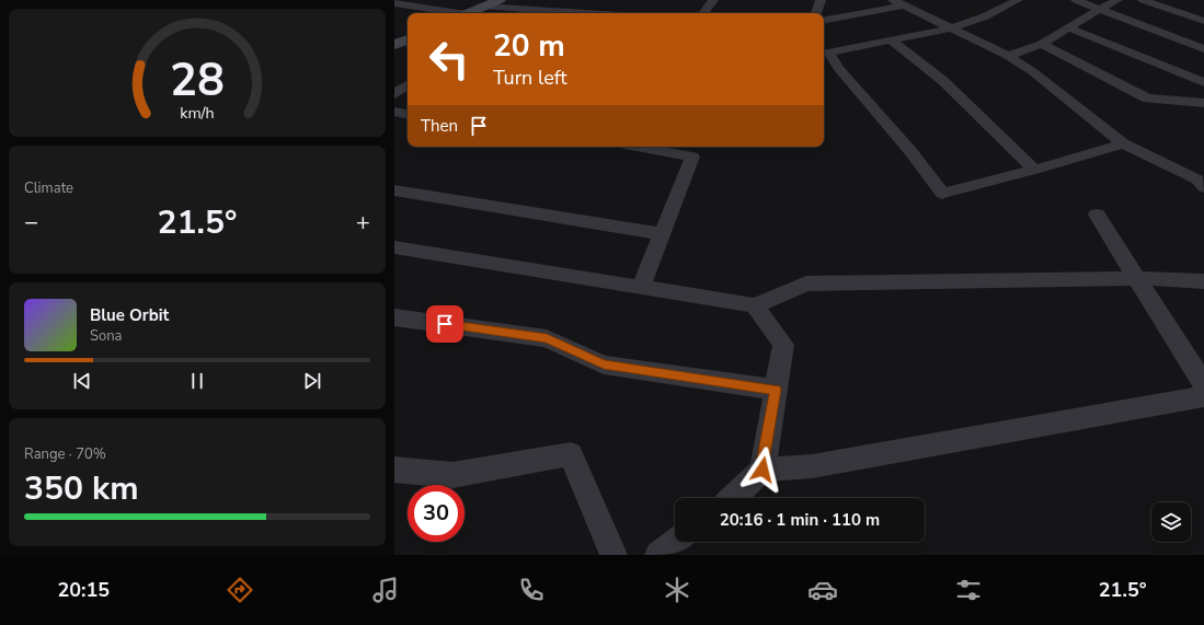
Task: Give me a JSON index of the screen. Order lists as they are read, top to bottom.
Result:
{
  "page": {
    "turn": ["20 m", "Turn left"],
    "then": "Then",
    "tile": [
      "Climate",
      ["Range · 70%", "350 km"]
    ],
    "heat": ["−", "21.5°", "+"],
    "song": ["Blue Orbit", "Sona"],
    "limit": "30",
    "trip": "20:16 · 1 min · 110 m",
    "tabs": ["20:15", "21.5°"],
    "gauge": ["28", "km/h"]
  }
}
